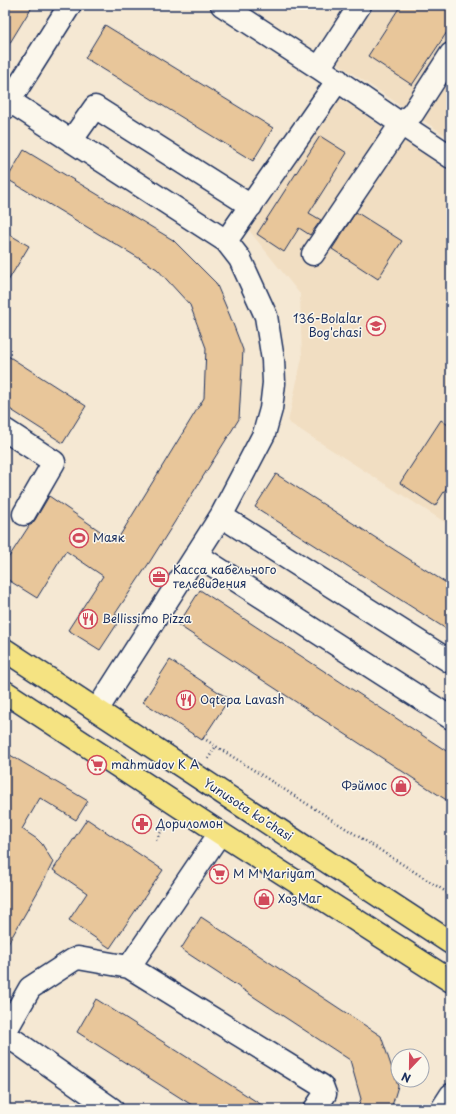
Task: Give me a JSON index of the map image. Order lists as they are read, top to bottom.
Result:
{
  "streets": {
    "main road": ["Yunusota koʻchasi"]
  },
  "places": {
    "school or university": ["136-Bolalar Bog'chasi"],
    "sports": ["Маяк"],
    "office": ["Касса кабельного телевидения"],
    "restaurant": ["Bellissimo Pizza", "Oqtepa Lavash"],
    "supermarket": ["mahmudov K A", "M M Mariyam"],
    "shop": ["Фэймос", "ХозМаг"],
    "pharmacy": ["Дориломон"]
  },
  "north": "bottom"
}
